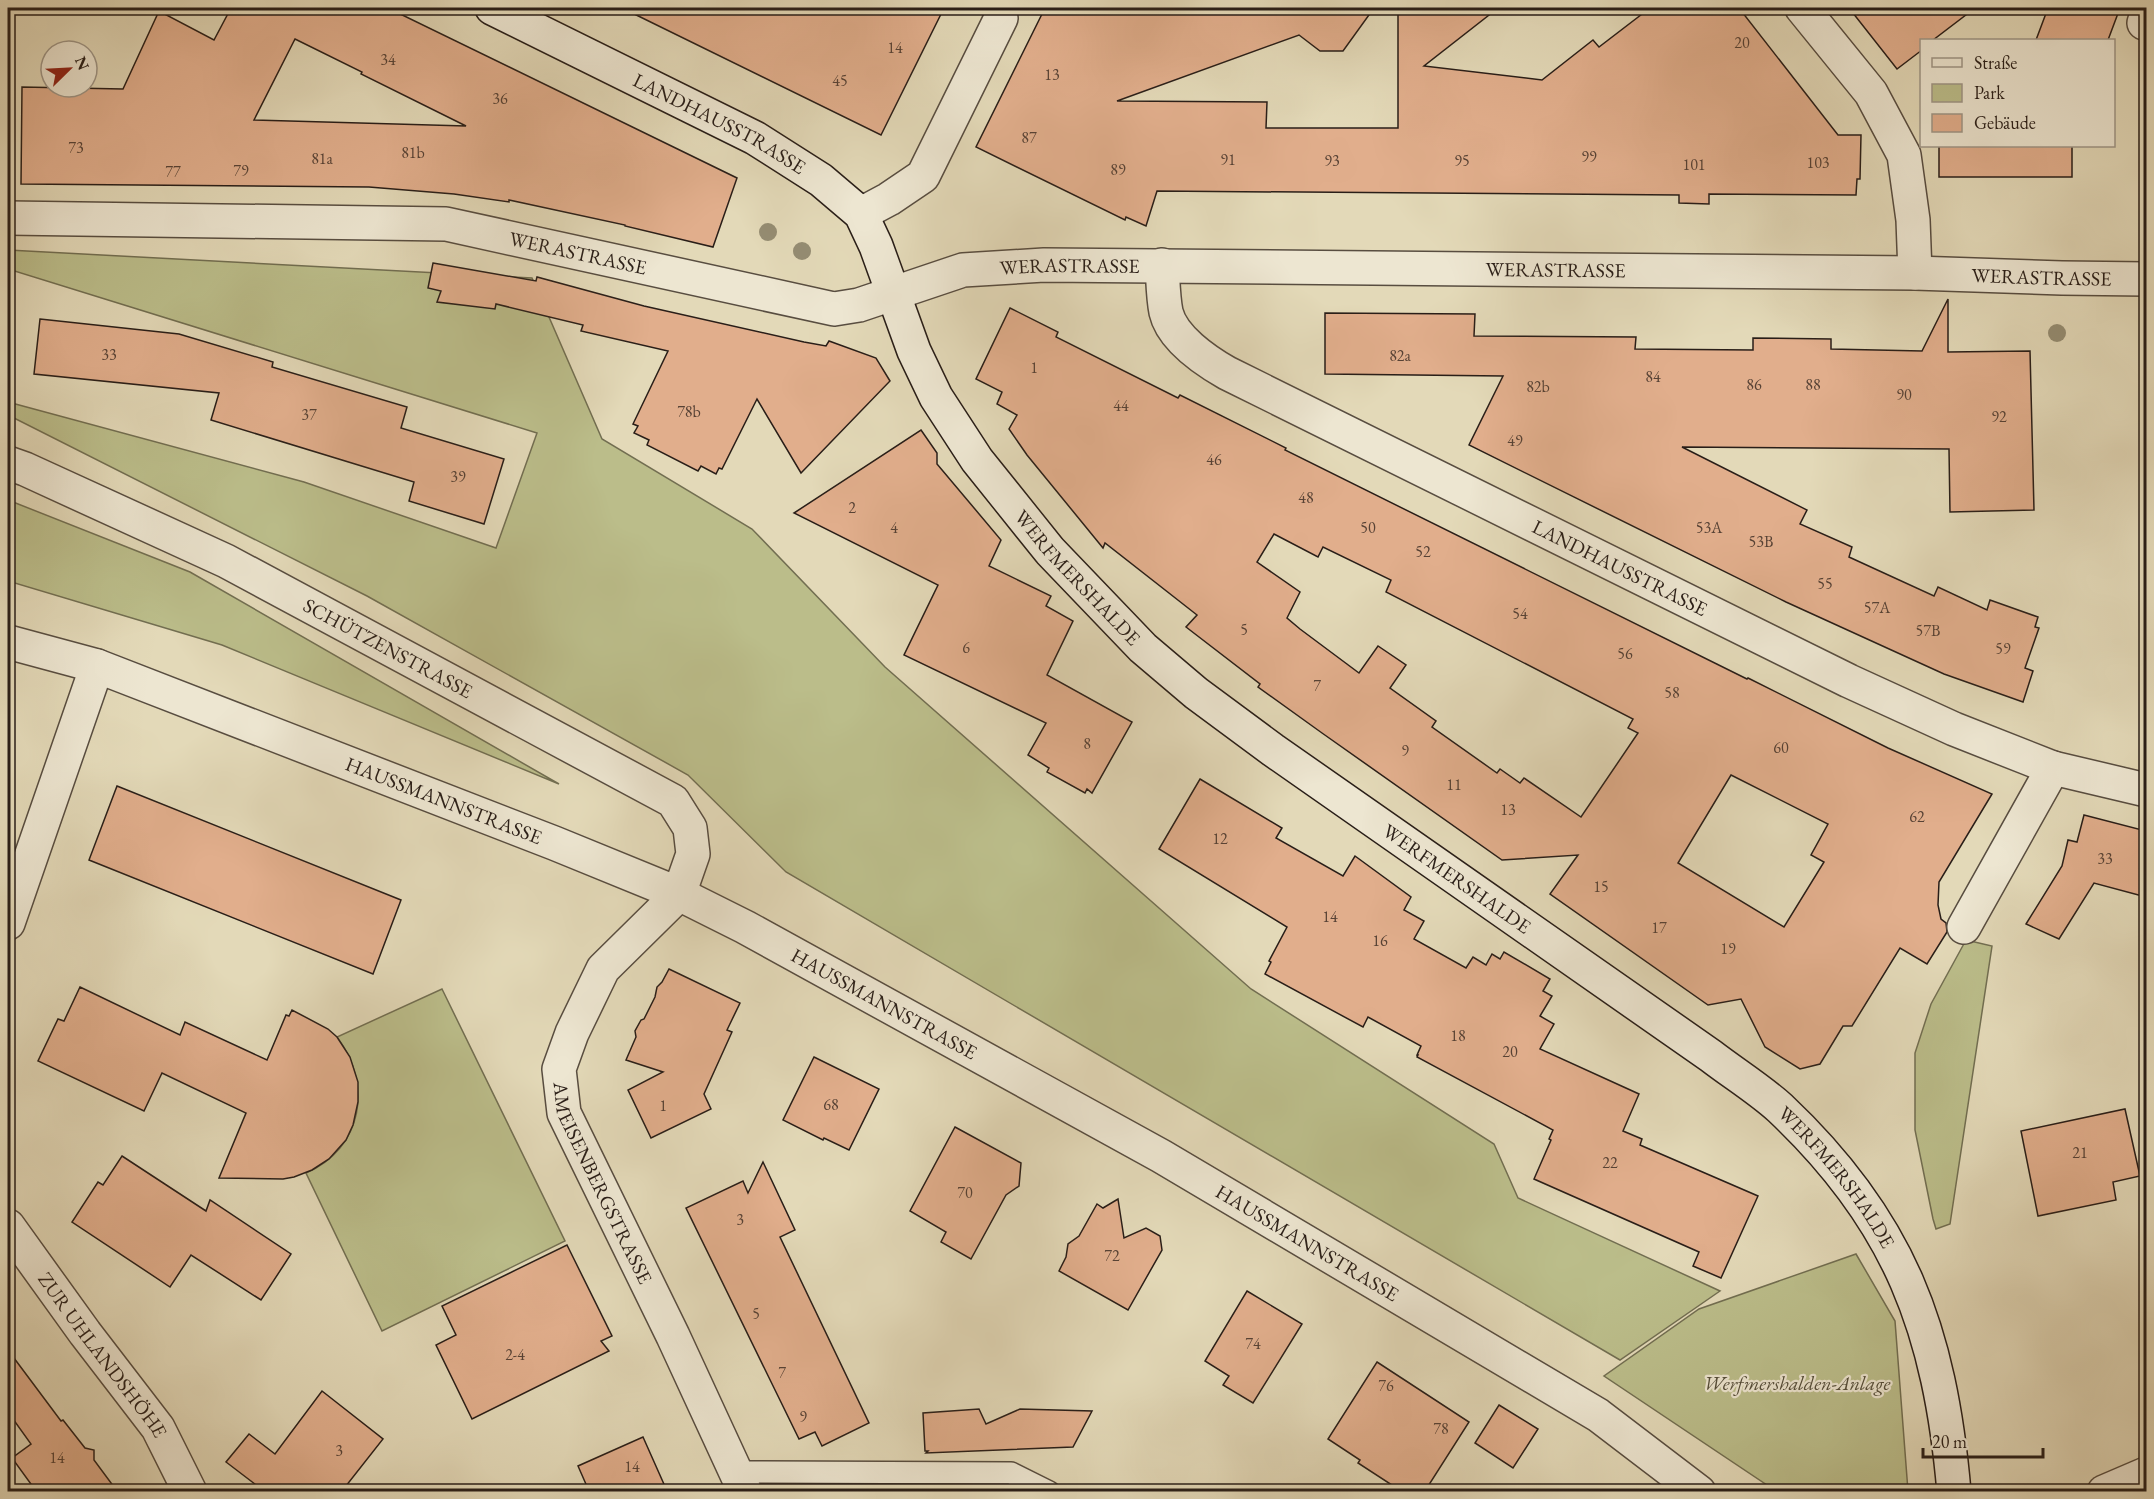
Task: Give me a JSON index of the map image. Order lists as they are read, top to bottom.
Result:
{
  "streets": {
    "street": [
      "LANDHAUSSTRASSE",
      "WERASTRASSE",
      "WERFMERSHALDE",
      "SCHÜTZENSTRASSE",
      "HAUSSMANNSTRASSE",
      "AMEISENBERGSTRASSE",
      "ZUR UHLANDSHÖHE"
    ]
  },
  "crossings": [
    ["LANDHAUSSTRASSE", "WERASTRASSE"],
    ["LANDHAUSSTRASSE", "WERFMERSHALDE"],
    ["WERASTRASSE", "WERFMERSHALDE"],
    ["SCHÜTZENSTRASSE", "HAUSSMANNSTRASSE"],
    ["SCHÜTZENSTRASSE", "AMEISENBERGSTRASSE"],
    ["HAUSSMANNSTRASSE", "AMEISENBERGSTRASSE"]
  ],
  "parks": ["Werfmershalden-Anlage"],
  "house_numbers": [
    "20",
    "14",
    "34",
    "13",
    "45",
    "36",
    "87",
    "73",
    "81b",
    "99",
    "81a",
    "91",
    "93",
    "95",
    "103",
    "101",
    "89",
    "79",
    "77",
    "33",
    "82a",
    "1",
    "84",
    "86",
    "88",
    "82b",
    "90",
    "44",
    "78b",
    "37",
    "92",
    "49",
    "46",
    "39",
    "48",
    "2",
    "4",
    "50",
    "53A",
    "53B",
    "52",
    "55",
    "57A",
    "54",
    "5",
    "57B",
    "6",
    "59",
    "56",
    "7",
    "58",
    "8",
    "60",
    "9",
    "11",
    "13",
    "62",
    "12",
    "33",
    "15",
    "14",
    "17",
    "16",
    "19",
    "18",
    "20",
    "68",
    "1",
    "21",
    "22",
    "70",
    "3",
    "72",
    "5",
    "74",
    "2-4",
    "7",
    "76",
    "9",
    "78",
    "3",
    "14",
    "14"
  ],
  "legend": ["Straße", "Park", "Gebäude"],
  "scale_bar": "20 m",
  "north": "top right"
}
